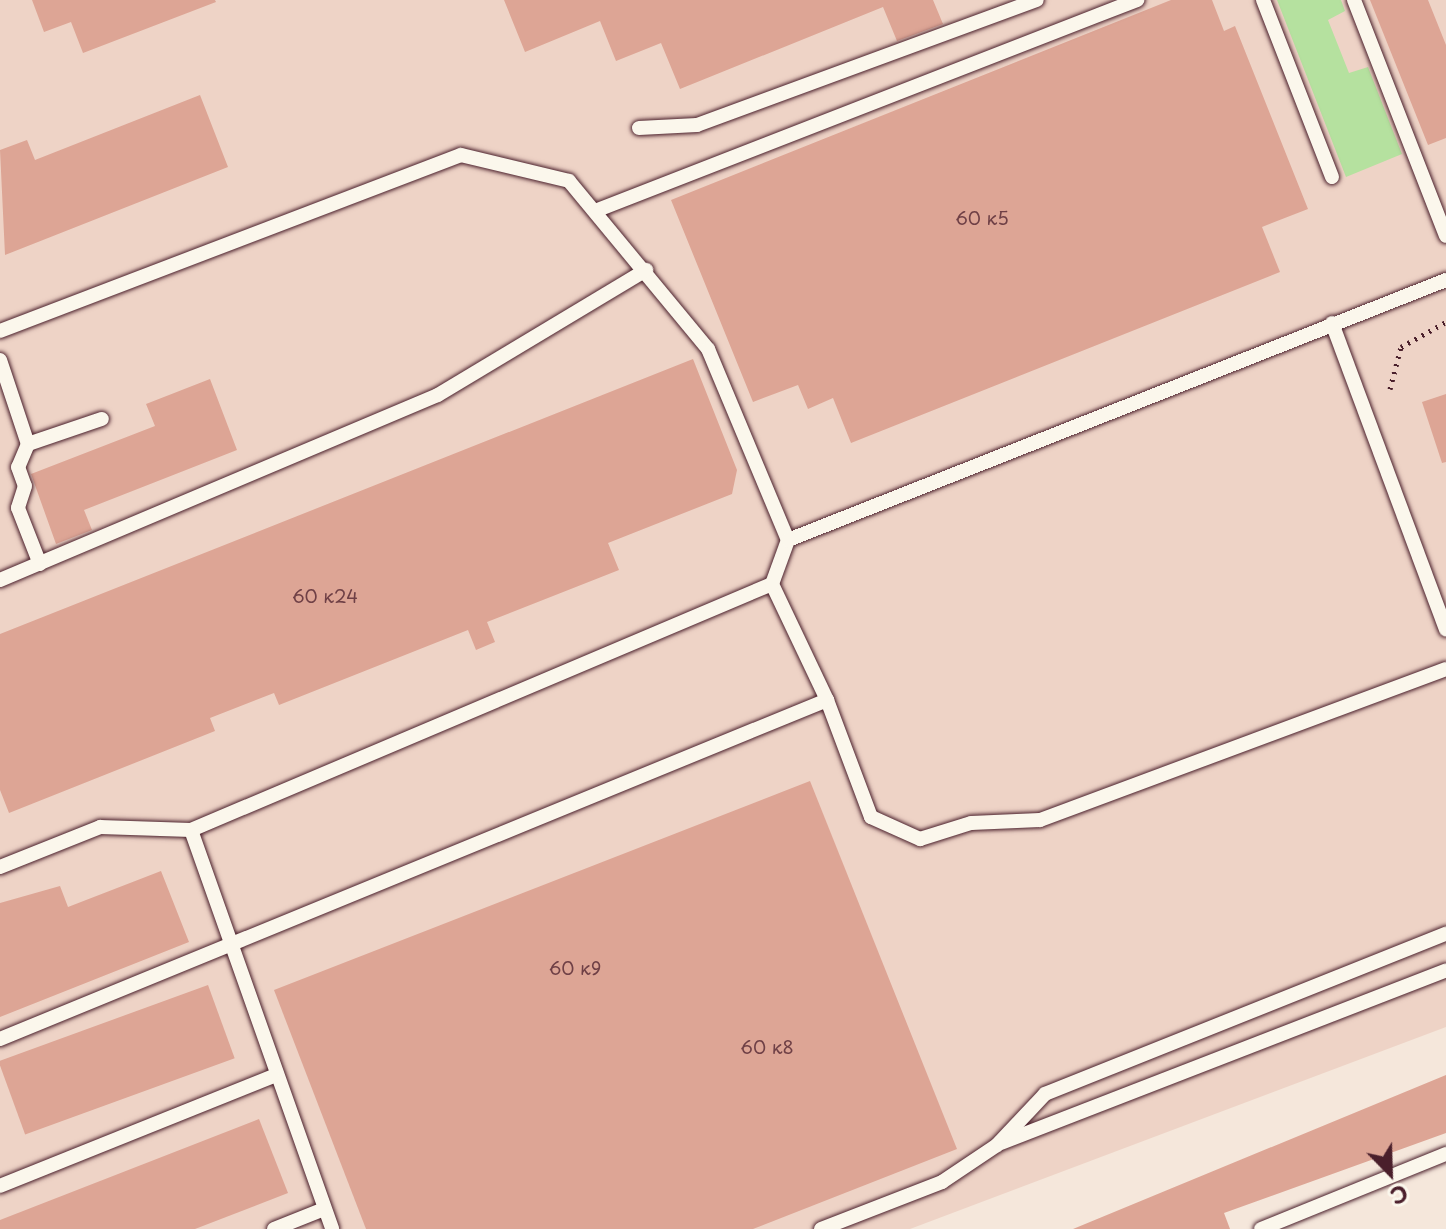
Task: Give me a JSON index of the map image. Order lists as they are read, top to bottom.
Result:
{
  "house_numbers": [
    "60 к5",
    "60 к24",
    "60 к9",
    "60 к8"
  ],
  "north": "bottom right"
}
